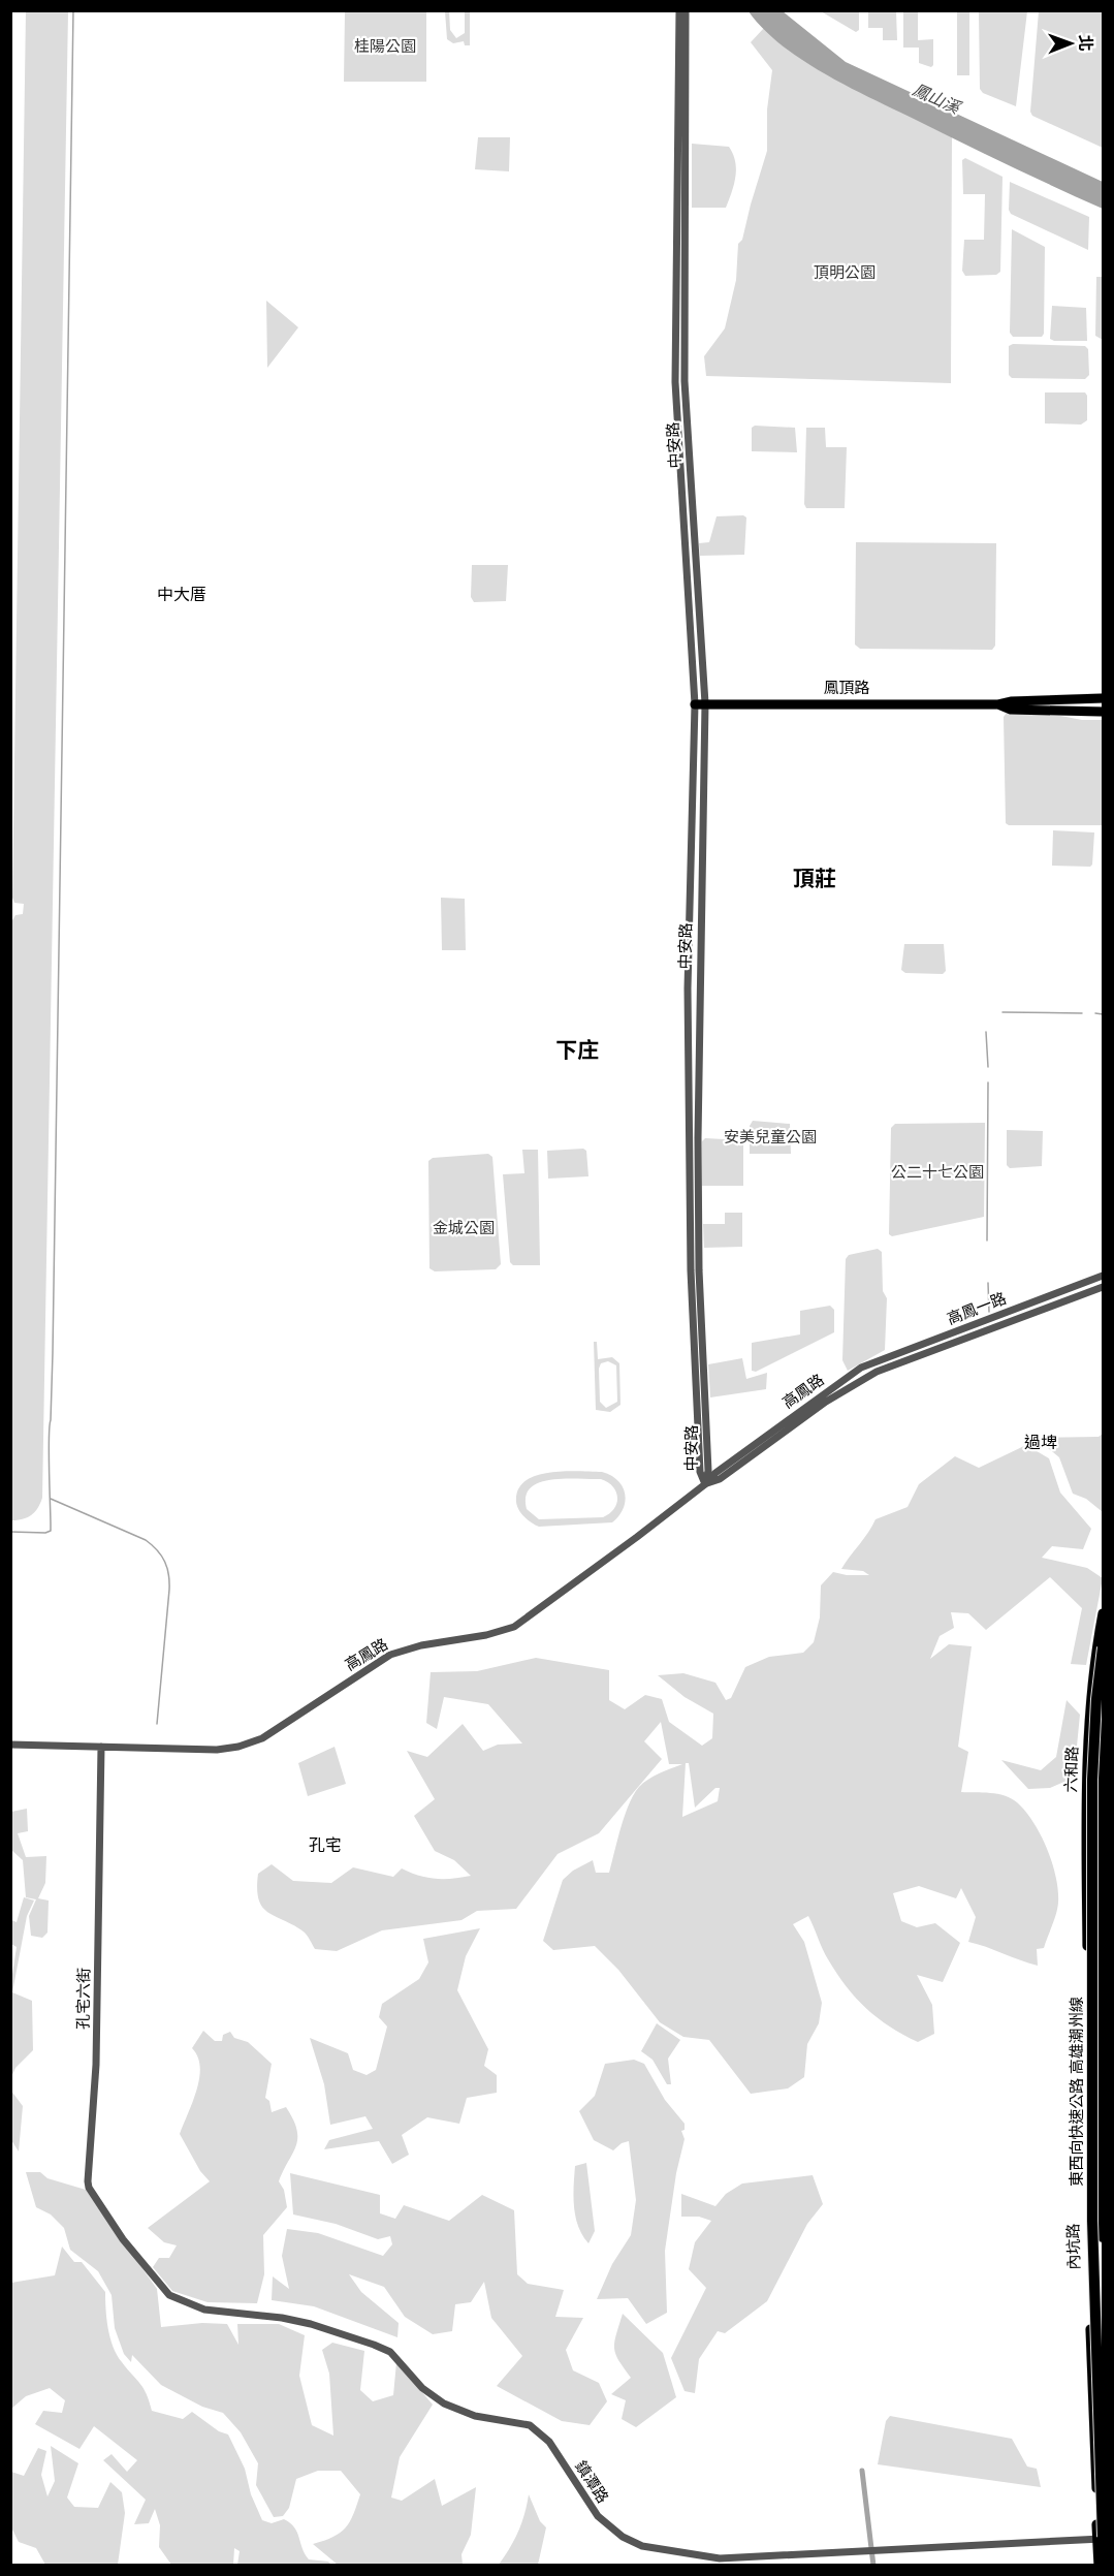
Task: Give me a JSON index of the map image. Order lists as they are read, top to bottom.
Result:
{
  "streets": {
    "highway": ["東西向快速公路 高雄潮州線"],
    "main road": ["鳳頂路", "六和路", "內坑路"],
    "street": [
      "中安路",
      "高鳳一路",
      "高鳳路",
      "孔宅六街",
      "鎮潭路"
    ]
  },
  "crossings": [
    ["中安路", "鳳頂路"],
    ["中安路", "高鳳路"],
    ["高鳳一路", "高鳳路"],
    ["高鳳路", "孔宅六街"],
    ["六和路", "內坑路"],
    ["孔宅六街", "鎮潭路"],
    ["東西向快速公路 高雄潮州線", "內坑路"],
    ["東西向快速公路 高雄潮州線", "鎮潭路"],
    ["內坑路", "鎮潭路"]
  ],
  "districts": [
    "中大厝",
    "頂莊",
    "下庄",
    "過埤",
    "孔宅"
  ],
  "water": ["鳳山溪"],
  "parks": [
    "桂陽公園",
    "頂明公園",
    "安美兒童公園",
    "公二十七公園",
    "金城公園"
  ],
  "north": "right"
}
